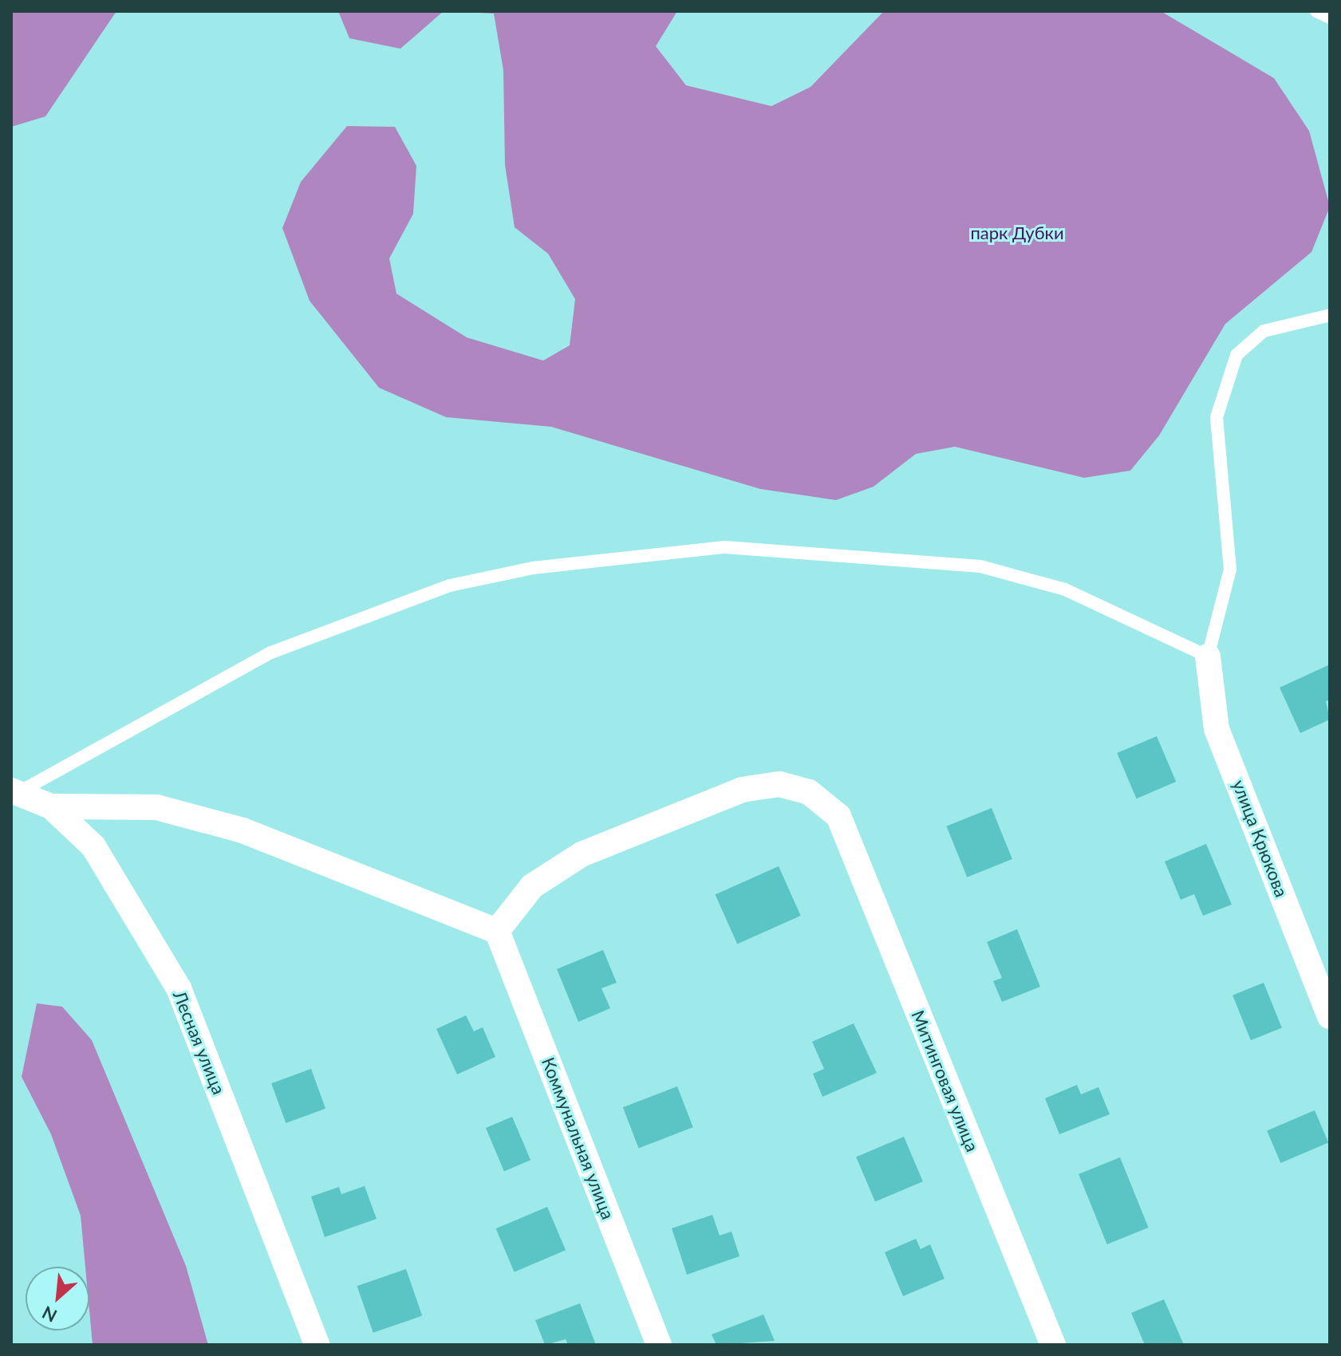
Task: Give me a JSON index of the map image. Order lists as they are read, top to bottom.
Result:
{
  "streets": {
    "street": [
      "улица Крюкова",
      "Лесная улица",
      "Митинговая улица",
      "Коммунальная улица"
    ]
  },
  "crossings": [
    ["Митинговая улица", "Коммунальная улица"]
  ],
  "parks": ["парк Дубки"],
  "north": "bottom left"
}
